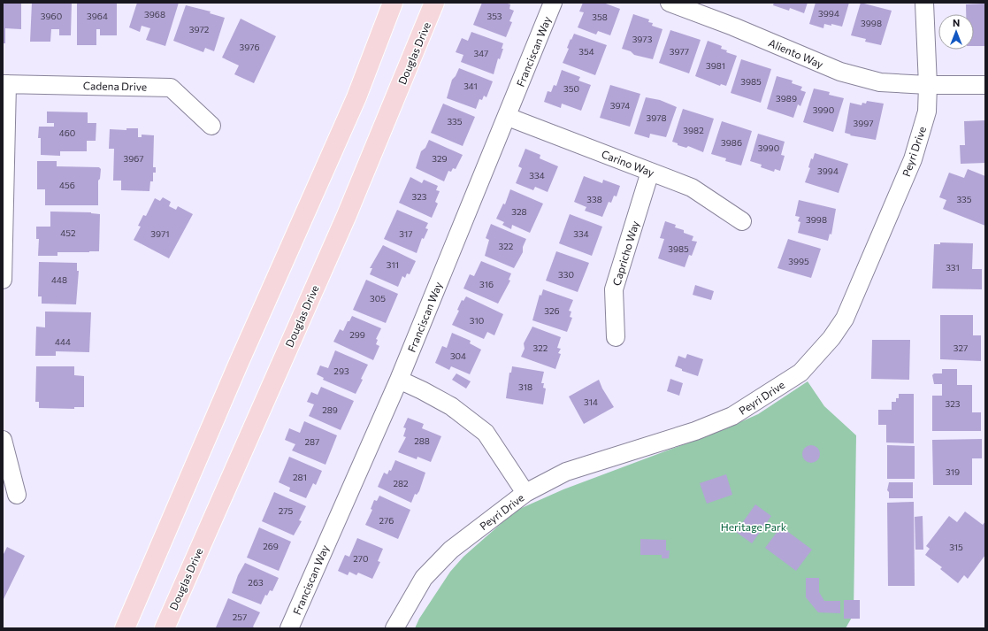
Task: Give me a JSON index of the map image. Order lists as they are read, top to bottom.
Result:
{
  "streets": {
    "main road": ["Douglas Drive"],
    "street": [
      "Franciscan Way",
      "Aliento Way",
      "Cadena Drive",
      "Peyri Drive",
      "Carino Way",
      "Capricho Way"
    ]
  },
  "crossings": [
    ["Franciscan Way", "Carino Way"],
    ["Aliento Way", "Peyri Drive"],
    ["Carino Way", "Capricho Way"]
  ],
  "parks": ["Heritage Park"],
  "house_numbers": [
    "3994",
    "3968",
    "3960",
    "3964",
    "353",
    "358",
    "3998",
    "3972",
    "3973",
    "3976",
    "354",
    "3977",
    "347",
    "3981",
    "3985",
    "341",
    "350",
    "3989",
    "3974",
    "3990",
    "3978",
    "335",
    "3997",
    "3982",
    "460",
    "3986",
    "3990",
    "3967",
    "329",
    "3994",
    "334",
    "456",
    "323",
    "338",
    "335",
    "328",
    "3998",
    "452",
    "3971",
    "317",
    "334",
    "322",
    "3985",
    "3995",
    "311",
    "331",
    "330",
    "448",
    "316",
    "305",
    "326",
    "310",
    "299",
    "444",
    "322",
    "327",
    "304",
    "293",
    "318",
    "314",
    "323",
    "289",
    "288",
    "287",
    "319",
    "281",
    "282",
    "275",
    "276",
    "269",
    "315",
    "270",
    "263",
    "257"
  ],
  "north": "top"
}
